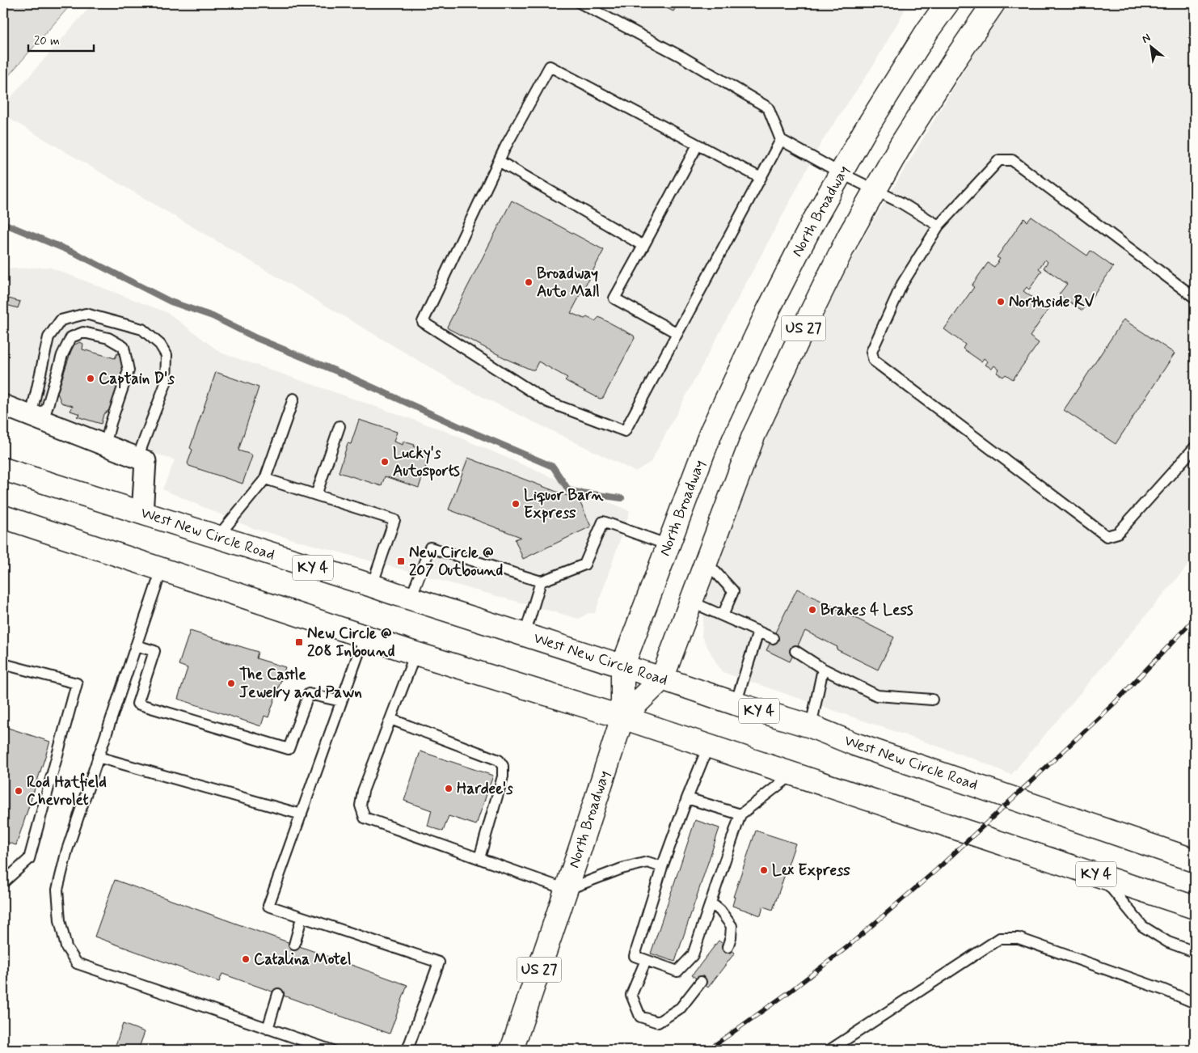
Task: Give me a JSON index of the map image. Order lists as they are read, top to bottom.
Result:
{
  "streets": {
    "main road": [
      "North Broadway",
      "US 27",
      "West New Circle Road",
      "KY 4"
    ]
  },
  "crossings": [
    ["North Broadway", "US 27"],
    ["North Broadway", "West New Circle Road"],
    ["North Broadway", "KY 4"],
    ["US 27", "West New Circle Road"],
    ["US 27", "KY 4"]
  ],
  "places": {
    "other": [
      "Broadway Auto Mall",
      "Northside RV",
      "Captain D's",
      "Lucky's Autosports",
      "Liquor Barn Express",
      "Brakes 4 Less",
      "The Castle Jewelry and Pawn",
      "Hardee's",
      "Rod Hatfield Chevrolet",
      "Lex Express",
      "Catalina Motel"
    ],
    "transit": ["New Circle @ 207 Outbound", "New Circle @ 208 Inbound"]
  },
  "scale_bar": "20 m",
  "north": "top left"
}
